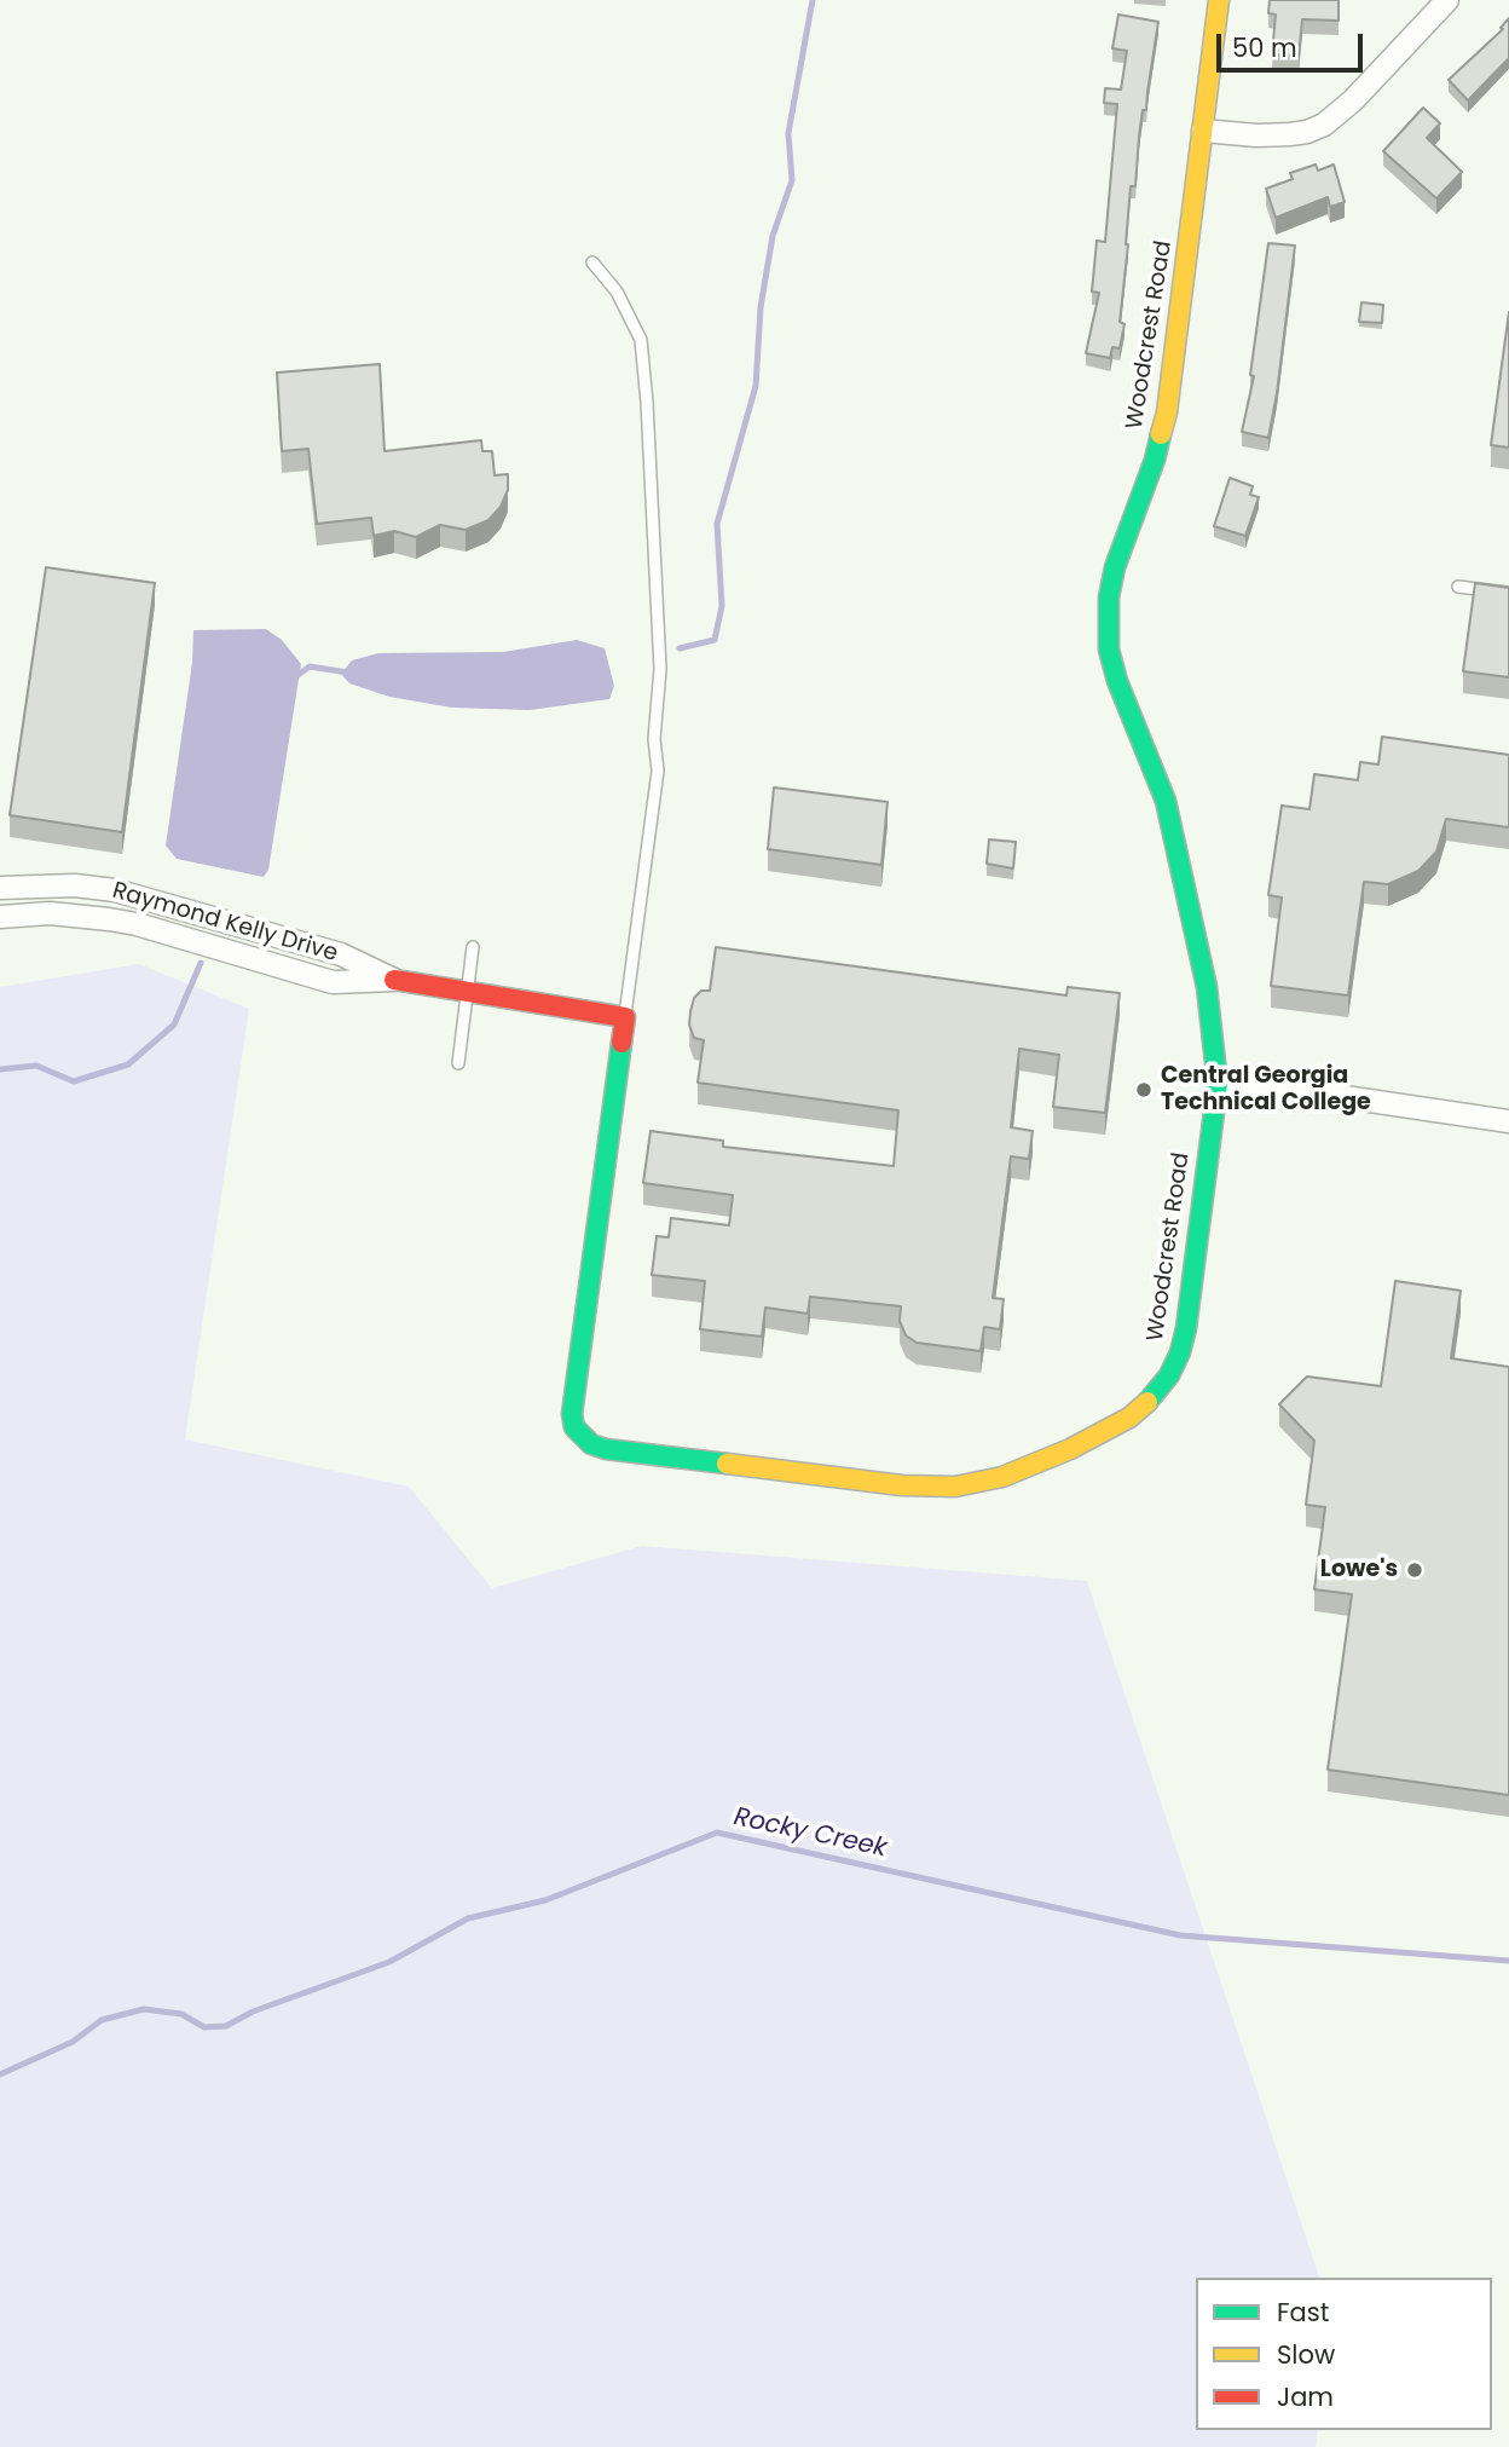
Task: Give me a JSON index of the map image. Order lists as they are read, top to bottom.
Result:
{
  "streets": {
    "street": ["Woodcrest Road", "Raymond Kelly Drive"]
  },
  "crossings": [
    ["Woodcrest Road", "Raymond Kelly Drive"]
  ],
  "water": ["Rocky Creek"],
  "places": ["Central Georgia Technical College", "Lowe's"],
  "legend": ["Fast", "Slow", "Jam"],
  "scale_bar": "50 m"
}
